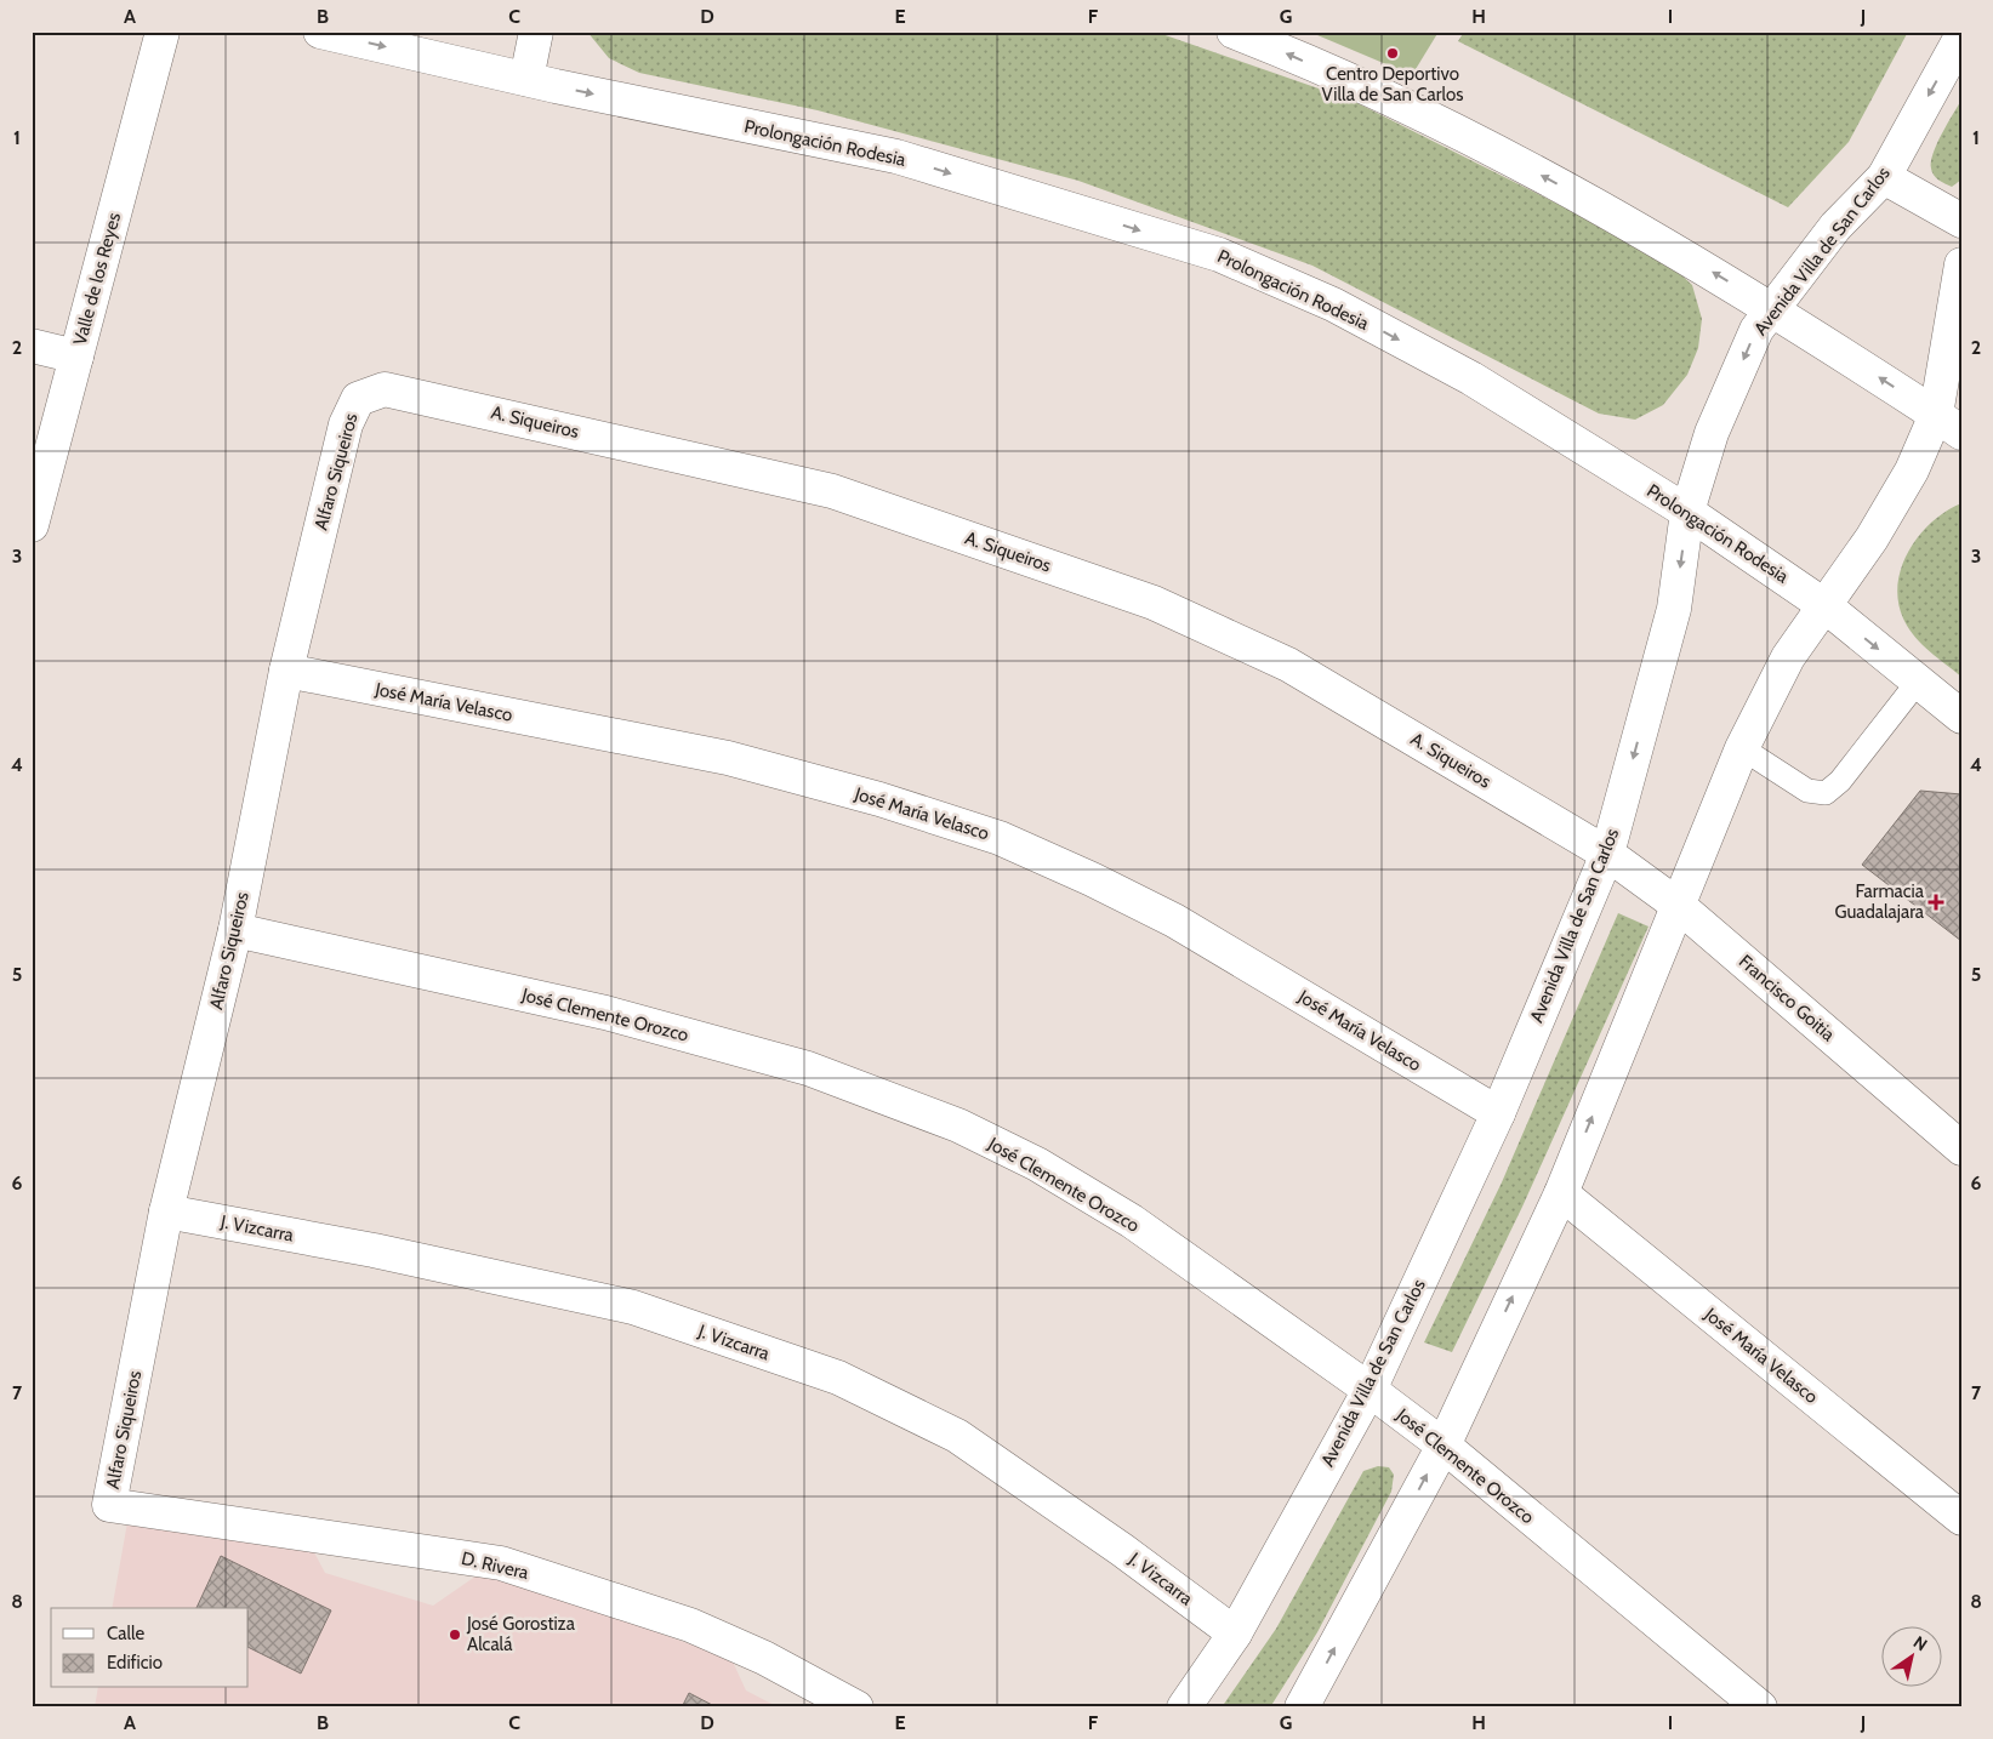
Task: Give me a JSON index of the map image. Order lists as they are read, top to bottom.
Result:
{
  "streets": {
    "street": [
      "Prolongación Rodesia",
      "Avenida Villa de San Carlos",
      "Valle de los Reyes",
      "A. Siqueiros",
      "Alfaro Siqueiros",
      "José María Velasco",
      "Francisco Goitia",
      "José Clemente Orozco",
      "J. Vizcarra",
      "D. Rivera"
    ]
  },
  "crossings": [
    ["Prolongación Rodesia", "Avenida Villa de San Carlos"],
    ["Avenida Villa de San Carlos", "A. Siqueiros"],
    ["Avenida Villa de San Carlos", "José María Velasco"],
    ["Avenida Villa de San Carlos", "Francisco Goitia"],
    ["Avenida Villa de San Carlos", "José Clemente Orozco"],
    ["Avenida Villa de San Carlos", "J. Vizcarra"],
    ["A. Siqueiros", "Alfaro Siqueiros"],
    ["A. Siqueiros", "Francisco Goitia"],
    ["Alfaro Siqueiros", "José María Velasco"],
    ["Alfaro Siqueiros", "José Clemente Orozco"],
    ["Alfaro Siqueiros", "J. Vizcarra"],
    ["Alfaro Siqueiros", "D. Rivera"]
  ],
  "places": {
    "other": ["Centro Deportivo Villa de San Carlos", "José Gorostiza Alcalá"],
    "health": ["Farmacia Guadalajara"]
  },
  "legend": ["Calle", "Edificio"],
  "north": "top right",
  "grid": {
    "columns": [
      "A",
      "B",
      "C",
      "D",
      "E",
      "F",
      "G",
      "H",
      "I",
      "J"
    ],
    "rows": [
      "1",
      "2",
      "3",
      "4",
      "5",
      "6",
      "7",
      "8"
    ]
  }
}
